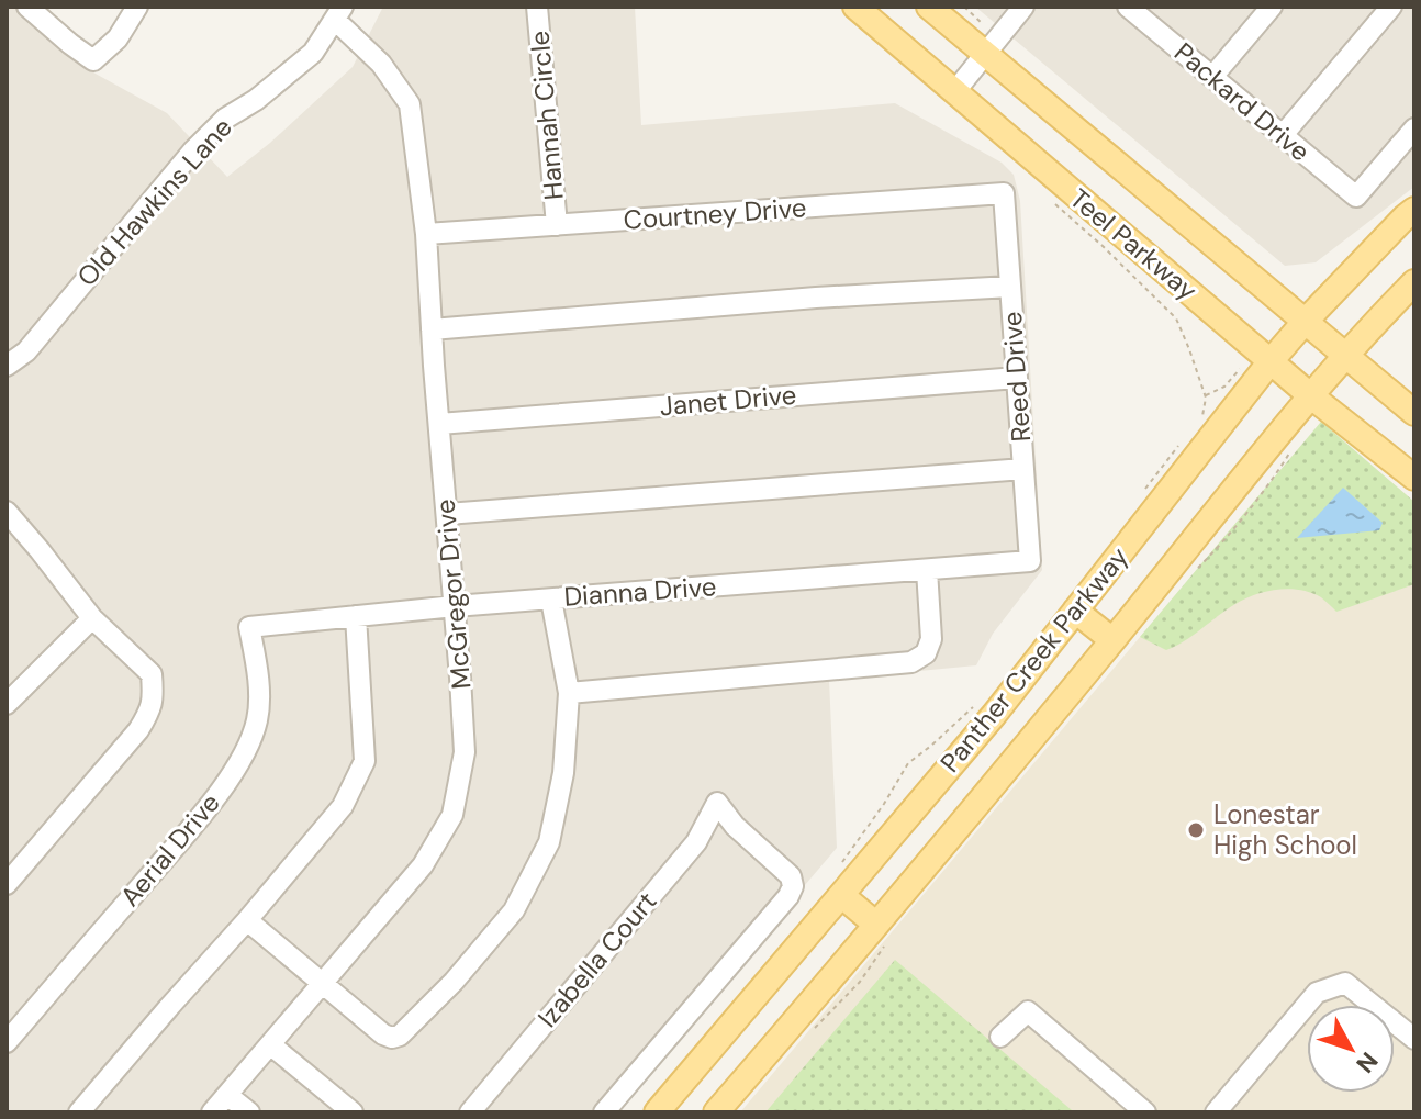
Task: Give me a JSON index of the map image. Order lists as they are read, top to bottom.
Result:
{
  "streets": {
    "main road": ["Teel Parkway", "Panther Creek Parkway"],
    "street": [
      "Packard Drive",
      "Hannah Circle",
      "Old Hawkins Lane",
      "Courtney Drive",
      "Reed Drive",
      "Janet Drive",
      "Dianna Drive",
      "McGregor Drive",
      "Aerial Drive",
      "Izabella Court"
    ]
  },
  "crossings": [
    ["Hannah Circle", "Courtney Drive"],
    ["Old Hawkins Lane", "McGregor Drive"],
    ["Courtney Drive", "Reed Drive"],
    ["Courtney Drive", "McGregor Drive"],
    ["Teel Parkway", "Panther Creek Parkway"],
    ["Reed Drive", "Janet Drive"],
    ["Reed Drive", "Dianna Drive"],
    ["Janet Drive", "McGregor Drive"],
    ["Dianna Drive", "McGregor Drive"],
    ["Dianna Drive", "Aerial Drive"]
  ],
  "places": ["Lonestar High School"],
  "north": "bottom right"
}
